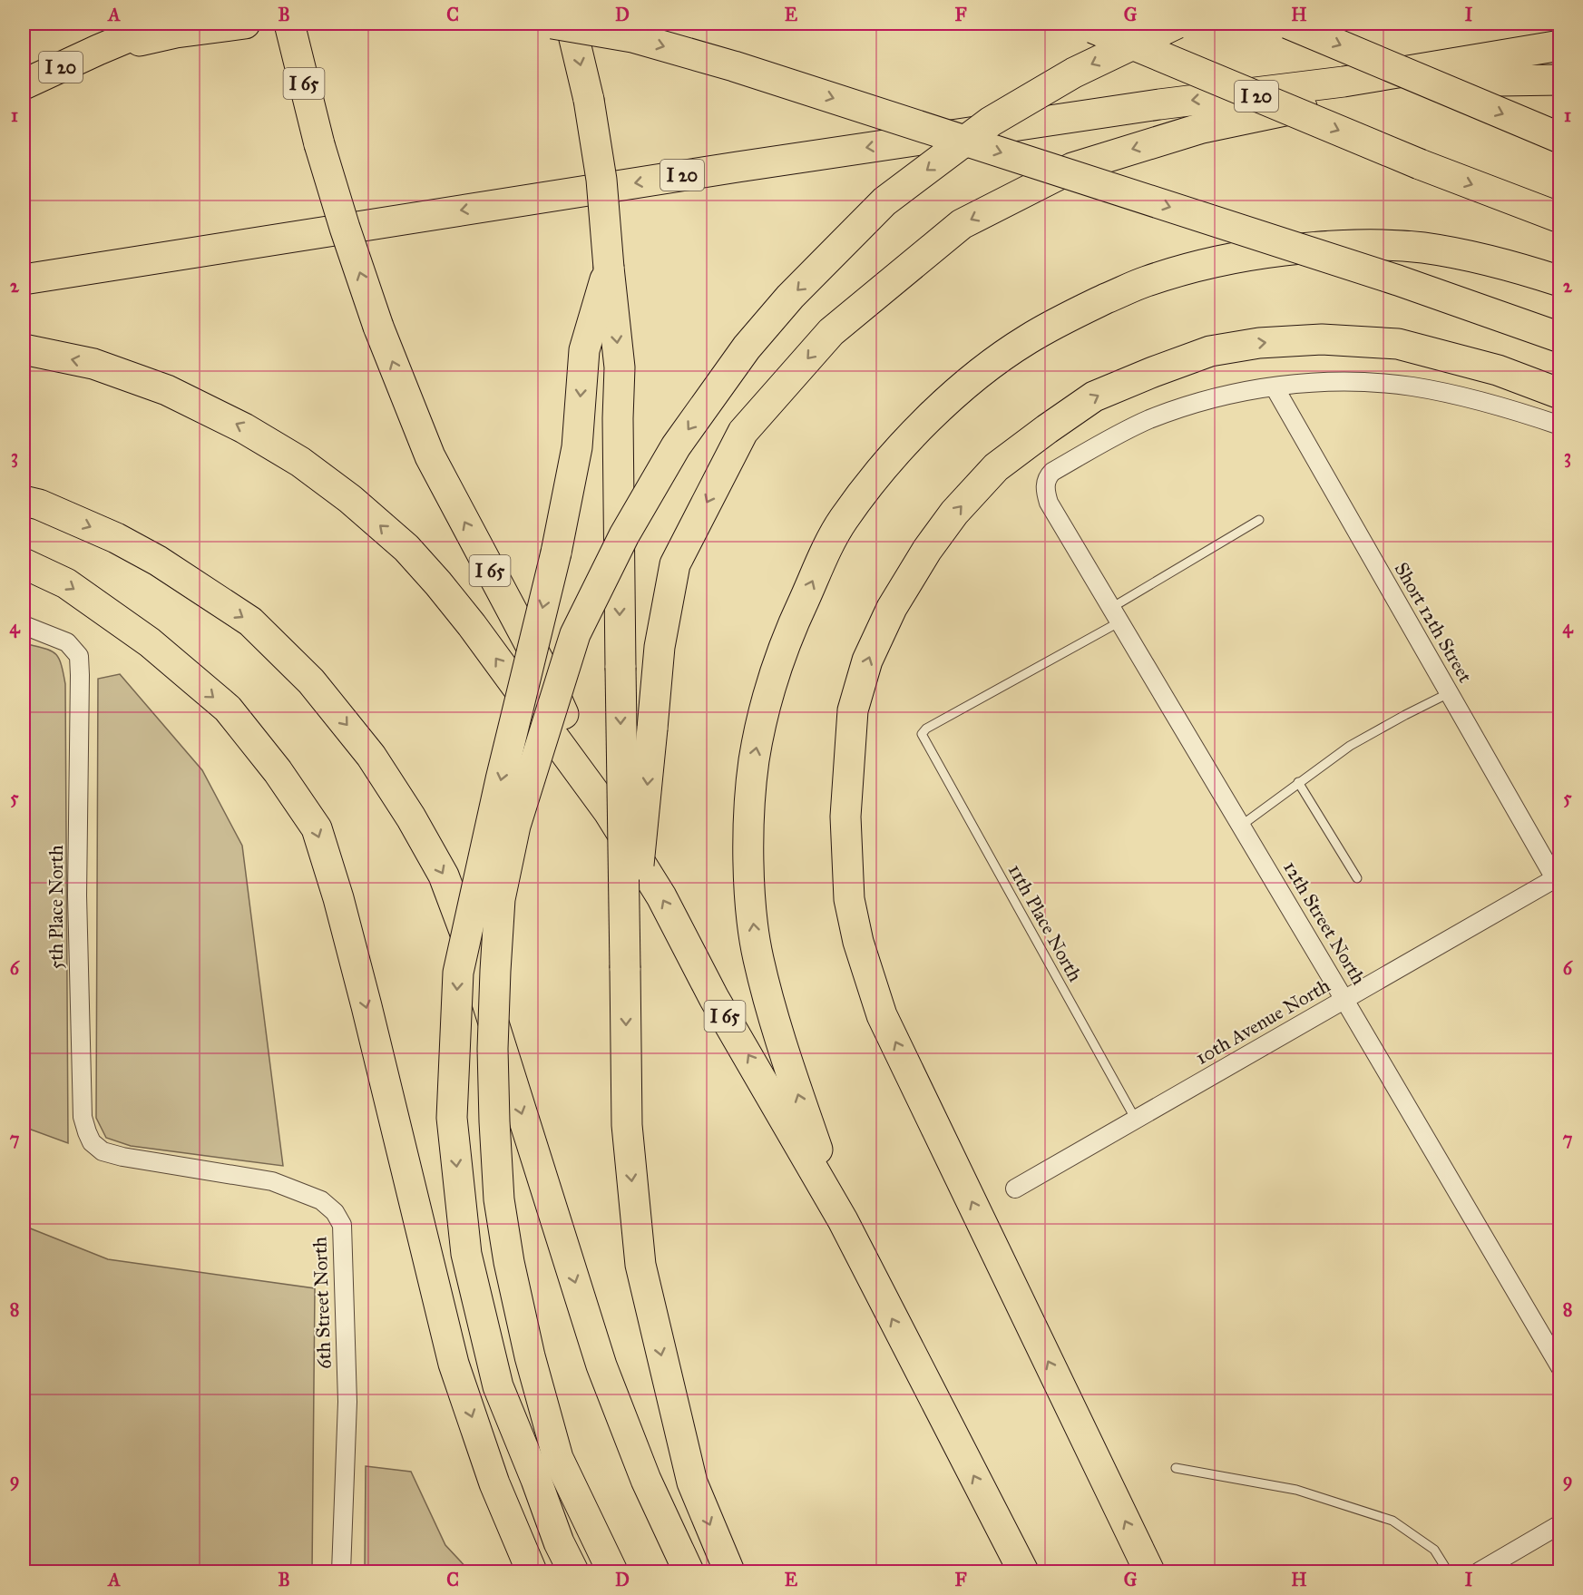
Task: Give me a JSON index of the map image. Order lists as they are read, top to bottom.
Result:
{
  "streets": {
    "highway": ["I 20", "I 65"],
    "street": [
      "Short 12th Street",
      "5th Place North",
      "12th Street North",
      "10th Avenue North",
      "6th Street North"
    ],
    "lane": ["11th Place North"]
  },
  "crossings": [
    ["Short 12th Street", "12th Street North"],
    ["Short 12th Street", "10th Avenue North"],
    ["5th Place North", "6th Street North"],
    ["11th Place North", "12th Street North"],
    ["11th Place North", "10th Avenue North"],
    ["12th Street North", "10th Avenue North"]
  ],
  "grid": {
    "columns": [
      "A",
      "B",
      "C",
      "D",
      "E",
      "F",
      "G",
      "H",
      "I"
    ],
    "rows": [
      "1",
      "2",
      "3",
      "4",
      "5",
      "6",
      "7",
      "8",
      "9"
    ]
  }
}
